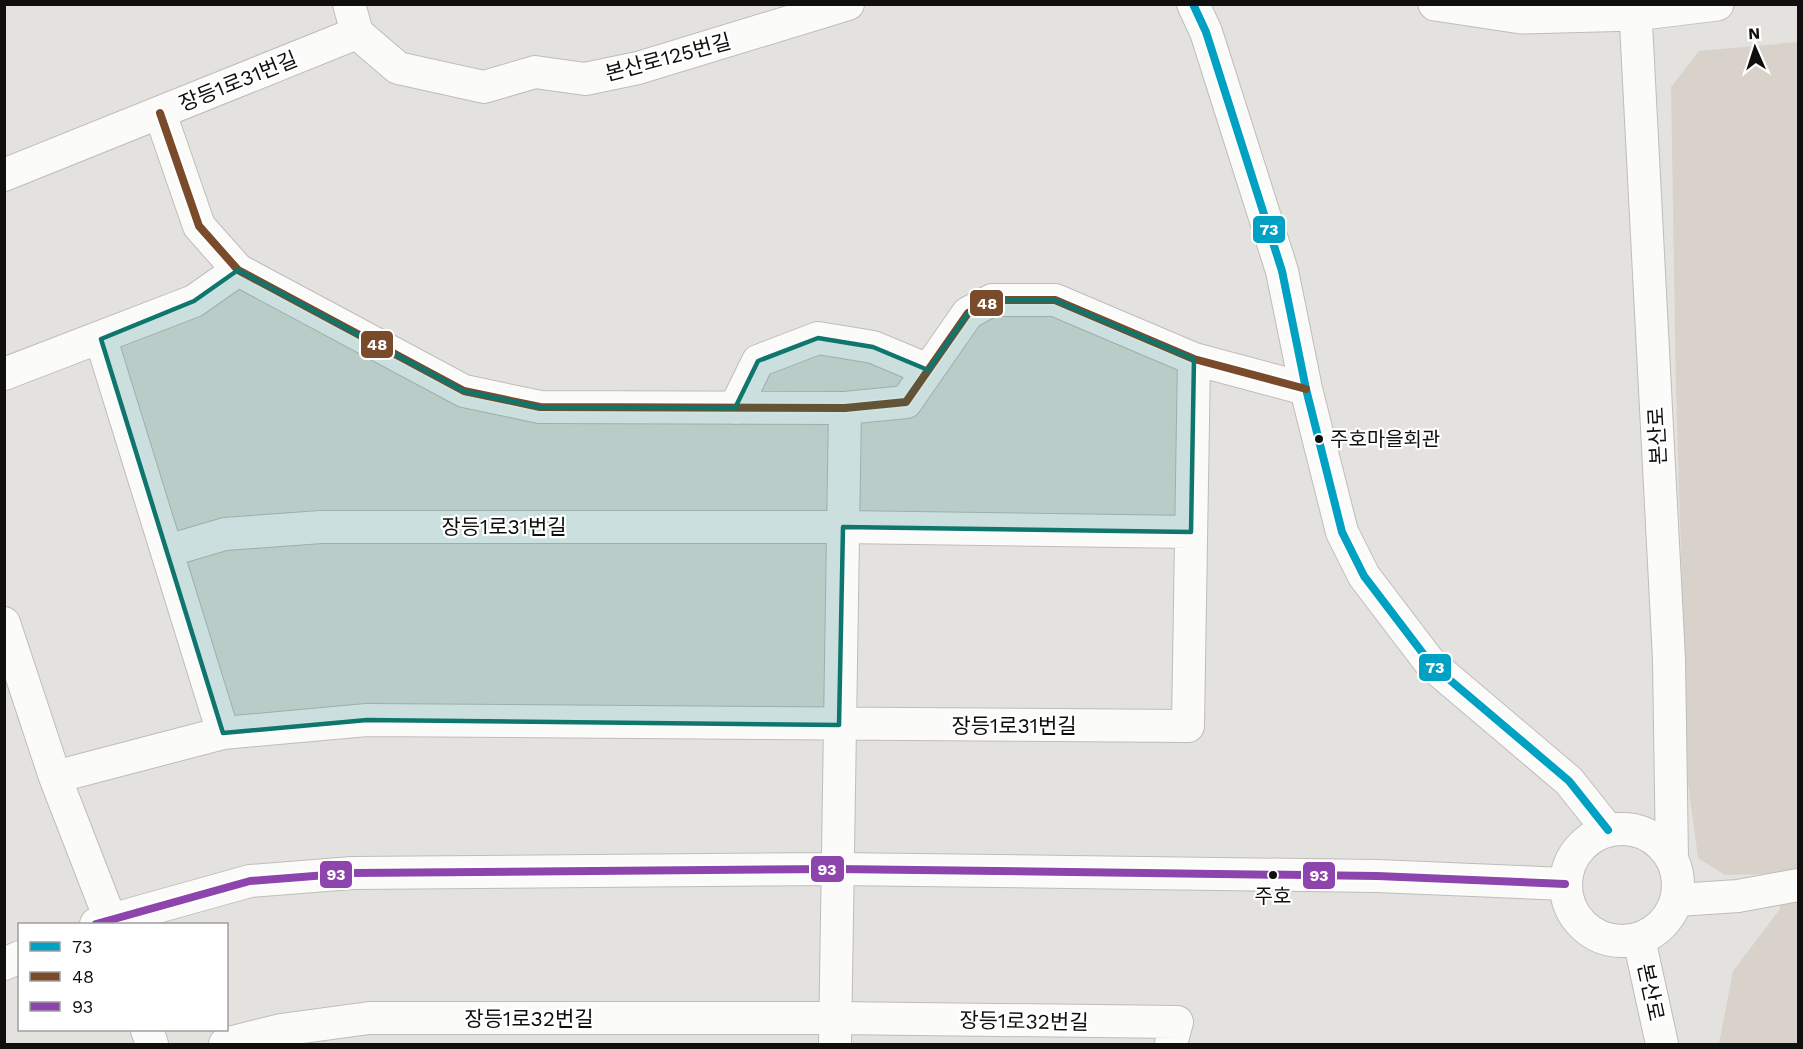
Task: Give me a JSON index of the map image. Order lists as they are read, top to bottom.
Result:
{
  "streets": {
    "street": [
      "본산로125번길",
      "장등1로31번길",
      "본산로",
      "장등1로32번길"
    ]
  },
  "crossings": [
    ["본산로125번길", "장등1로31번길"]
  ],
  "places": ["주호마을회관", "주호"],
  "lines": ["transit line 73", "transit line 48", "transit line 93"],
  "legend": ["73", "48", "93"],
  "north": "top"
}
